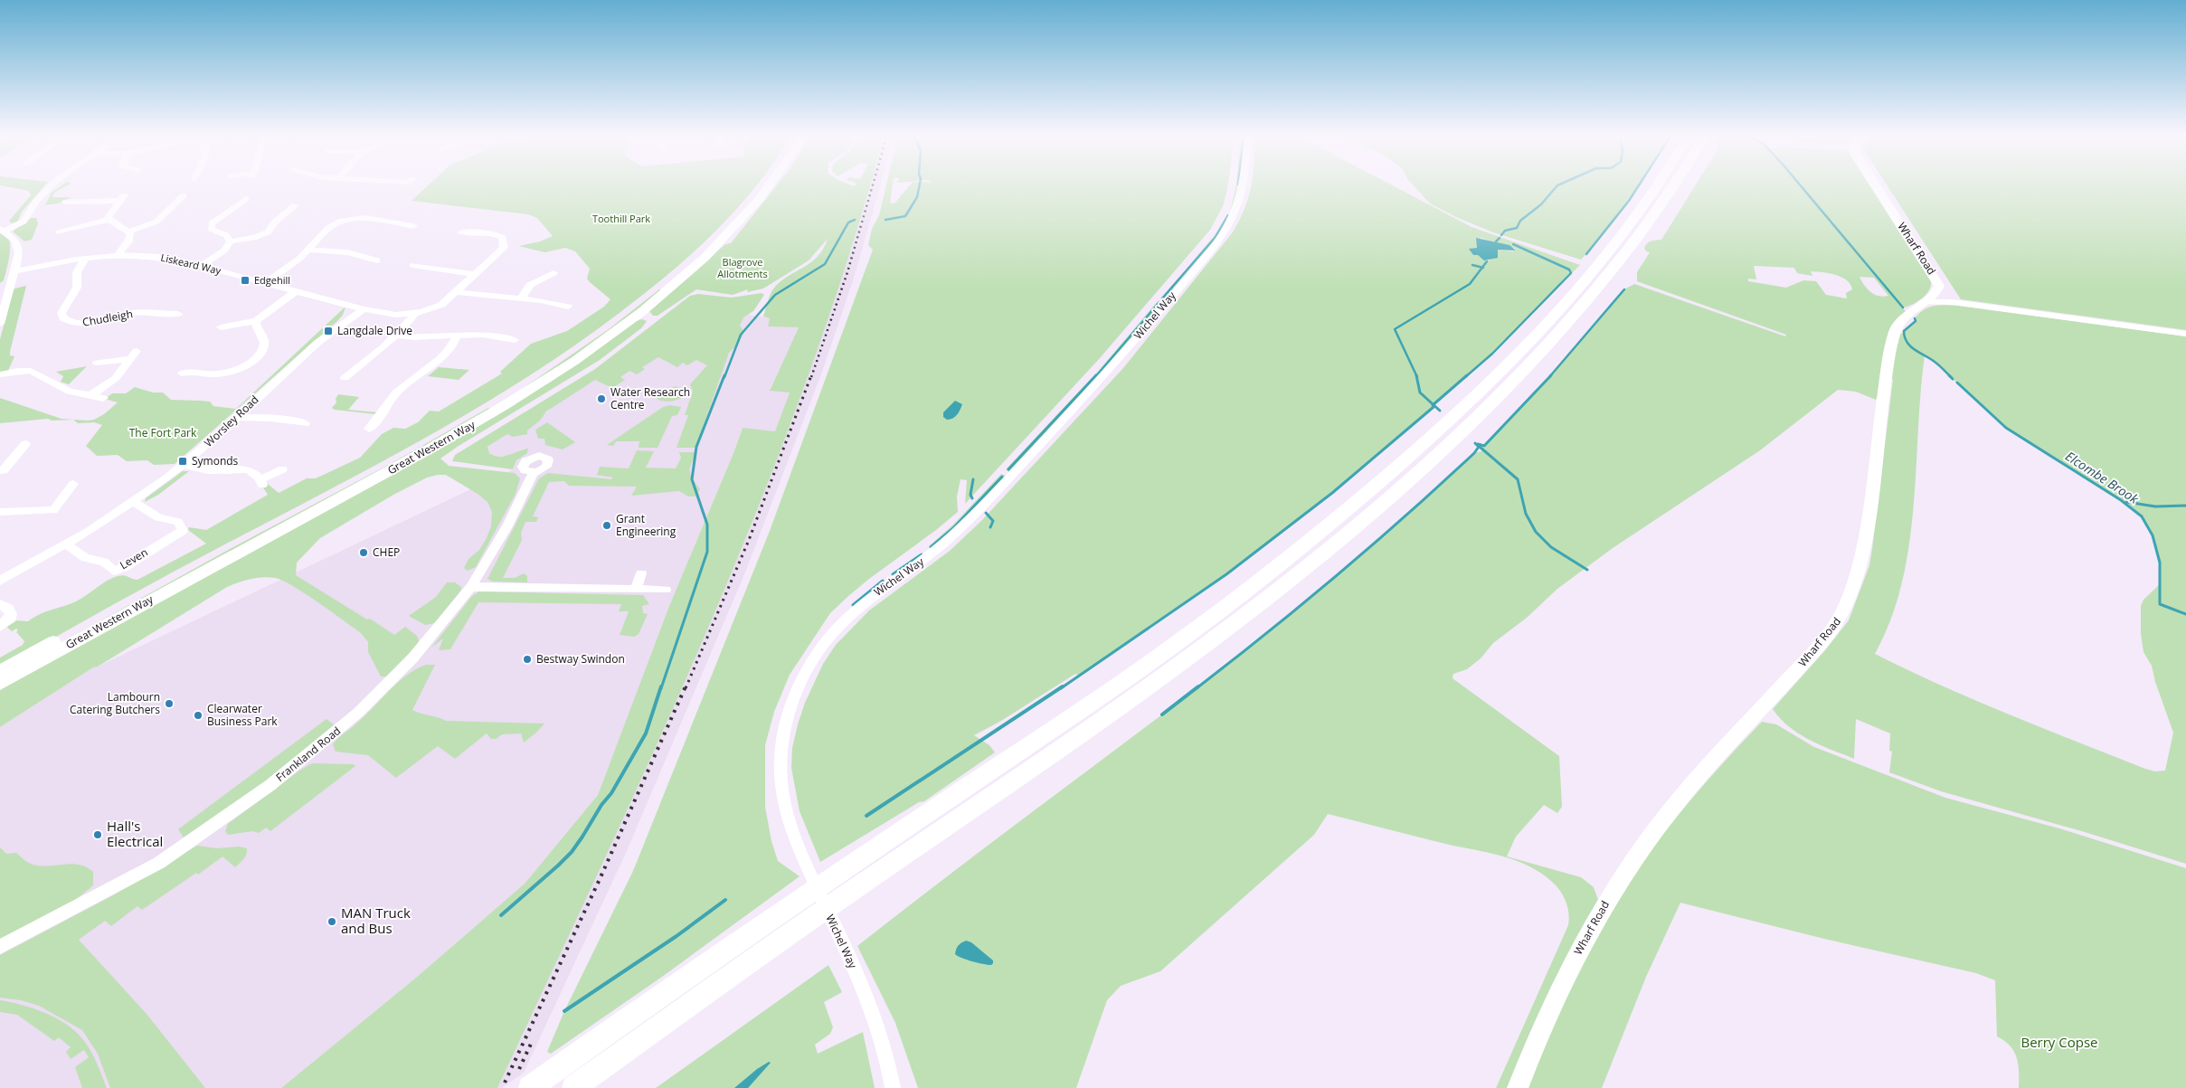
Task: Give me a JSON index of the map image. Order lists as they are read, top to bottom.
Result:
{
  "streets": {
    "main road": ["Wharf Road", "Great Western Way"],
    "street": [
      "Liskeard Way",
      "Wichel Way",
      "Chudleigh",
      "Worsley Road",
      "Leven",
      "Frankland Road"
    ]
  },
  "crossings": [
    ["Liskeard Way", "Chudleigh"],
    ["Liskeard Way", "Worsley Road"],
    ["Worsley Road", "Leven"]
  ],
  "water": ["Elcombe Brook"],
  "parks": [
    "Toothill Park",
    "Blagrove Allotments",
    "The Fort Park",
    "Berry Copse"
  ],
  "places": {
    "transit": ["Edgehill", "Langdale Drive", "Symonds"],
    "other": [
      "Water Research Centre",
      "Grant Engineering",
      "CHEP",
      "Bestway Swindon",
      "Lambourn Catering Butchers",
      "Clearwater Business Park",
      "Hall's Electrical",
      "MAN Truck and Bus"
    ]
  }
}
